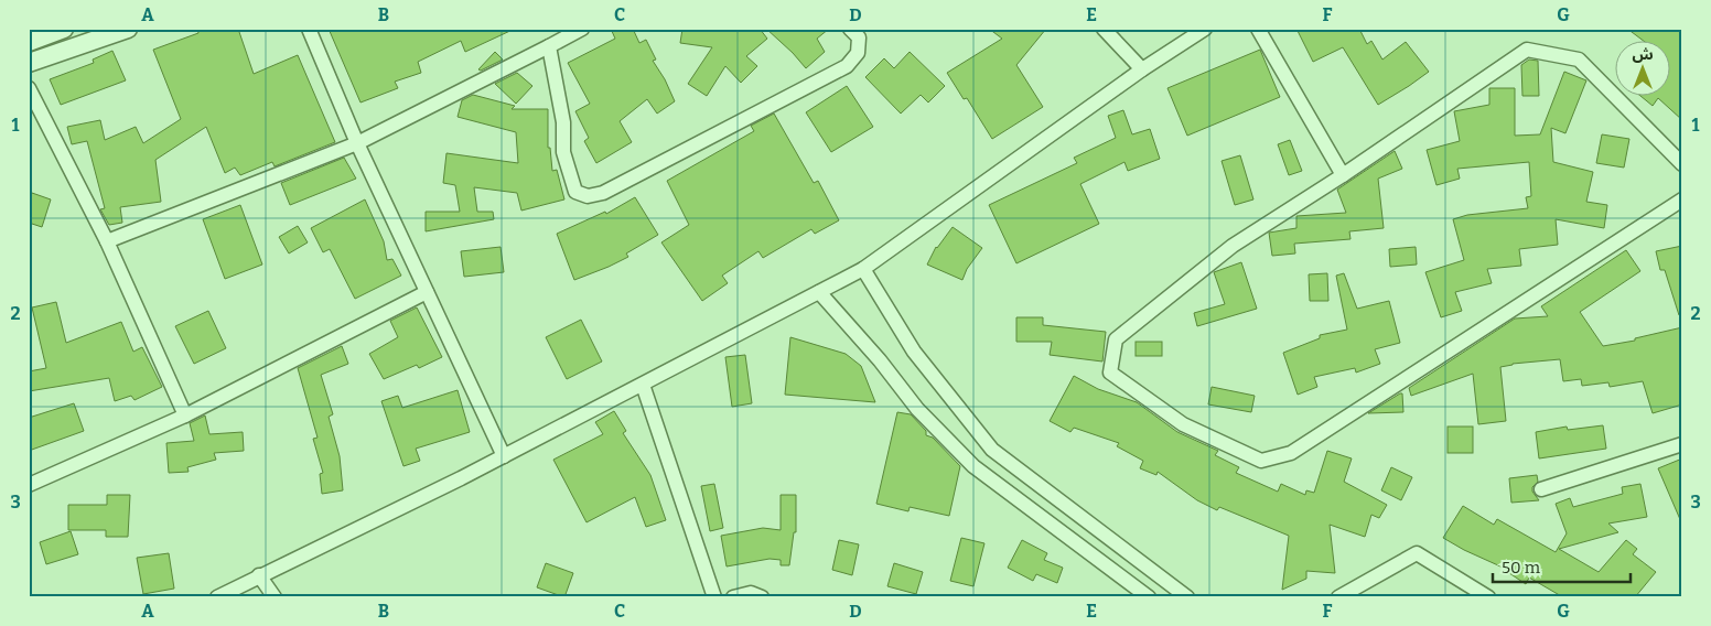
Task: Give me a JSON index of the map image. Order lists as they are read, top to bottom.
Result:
{
  "scale_bar": "50 m",
  "north": "top",
  "grid": {
    "columns": [
      "A",
      "B",
      "C",
      "D",
      "E",
      "F",
      "G"
    ],
    "rows": ["1", "2", "3"]
  }
}
